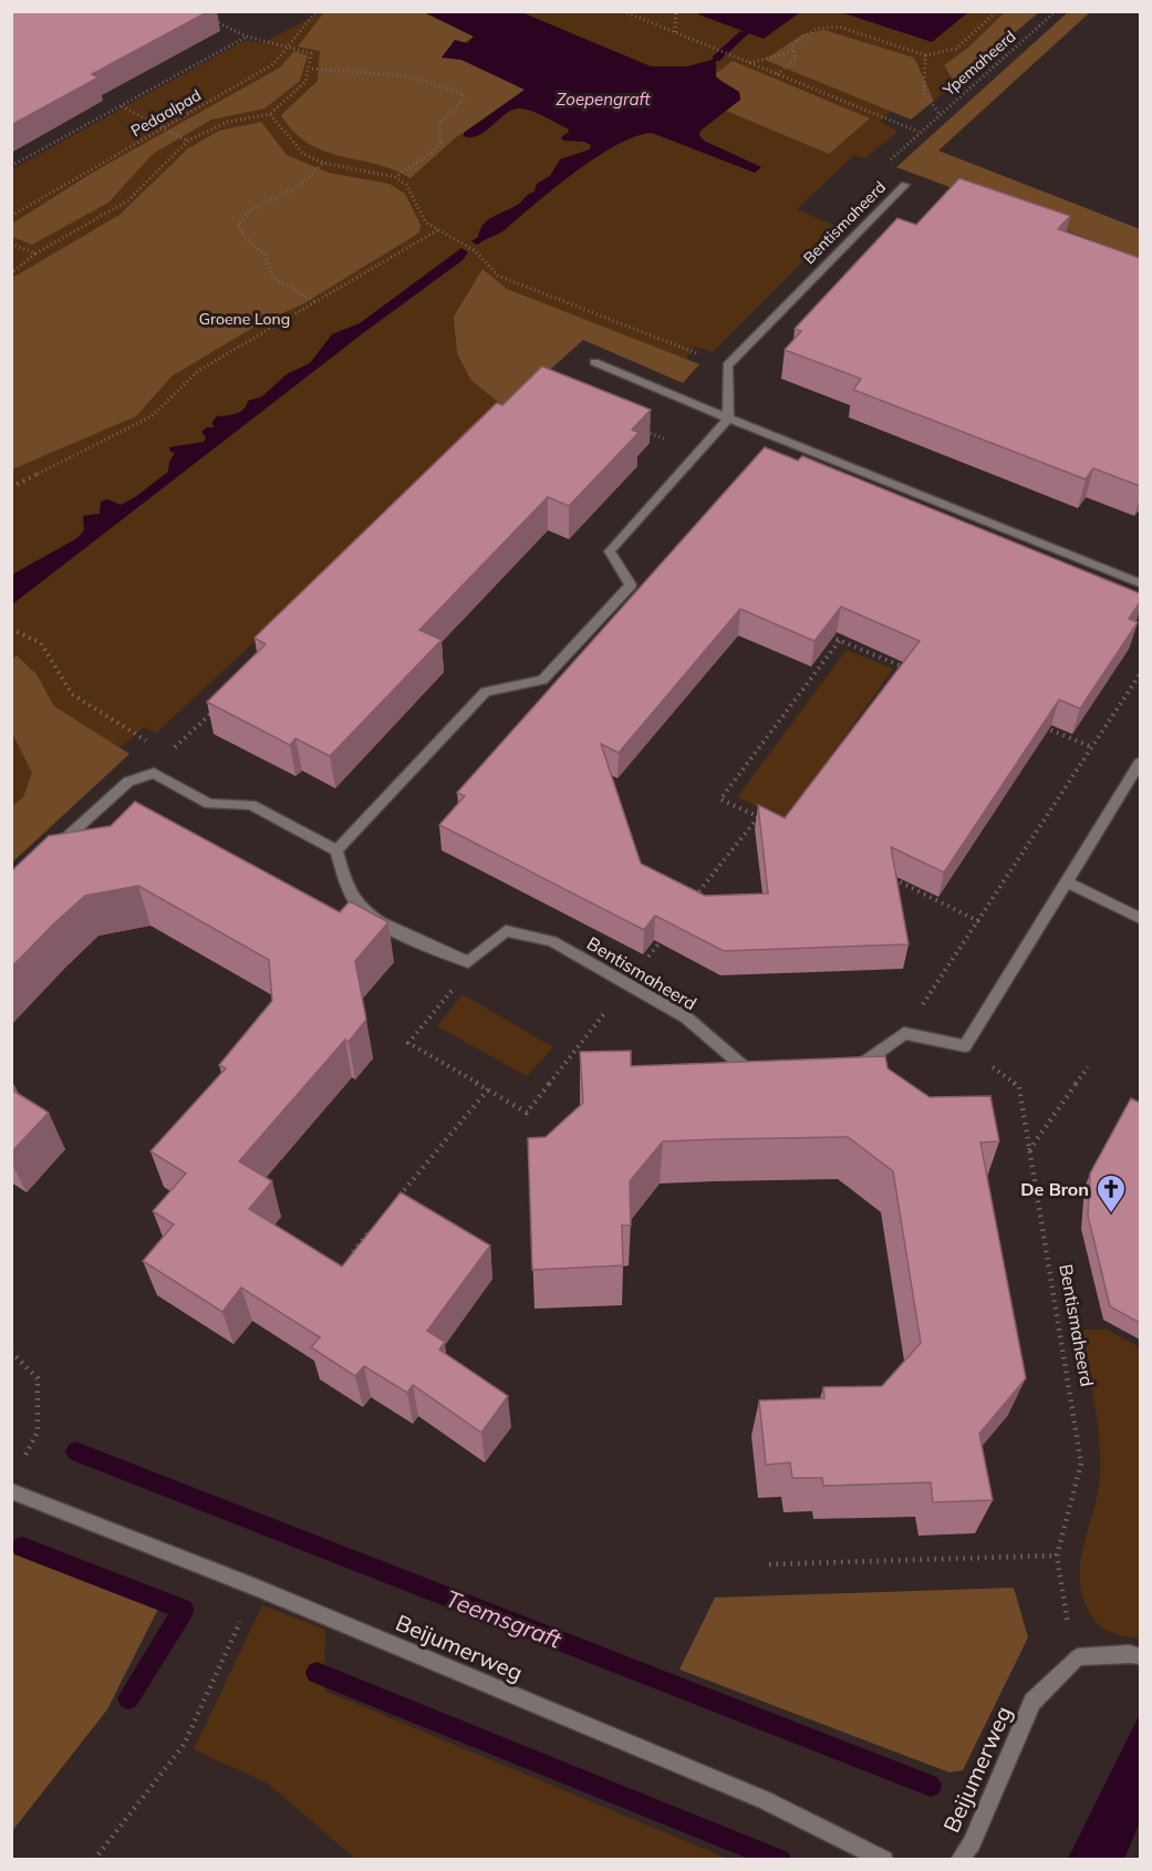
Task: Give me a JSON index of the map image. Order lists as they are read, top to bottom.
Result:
{
  "streets": {
    "street": ["Bentismaheerd", "Beijumerweg"],
    "path": ["Ypemaheerd", "Pedaalpad"]
  },
  "crossings": [
    ["Bentismaheerd", "Beijumerweg"]
  ],
  "water": ["Zoepengraft", "Teemsgraft"],
  "parks": ["Groene Long"],
  "places": {
    "church": ["De Bron"]
  }
}
